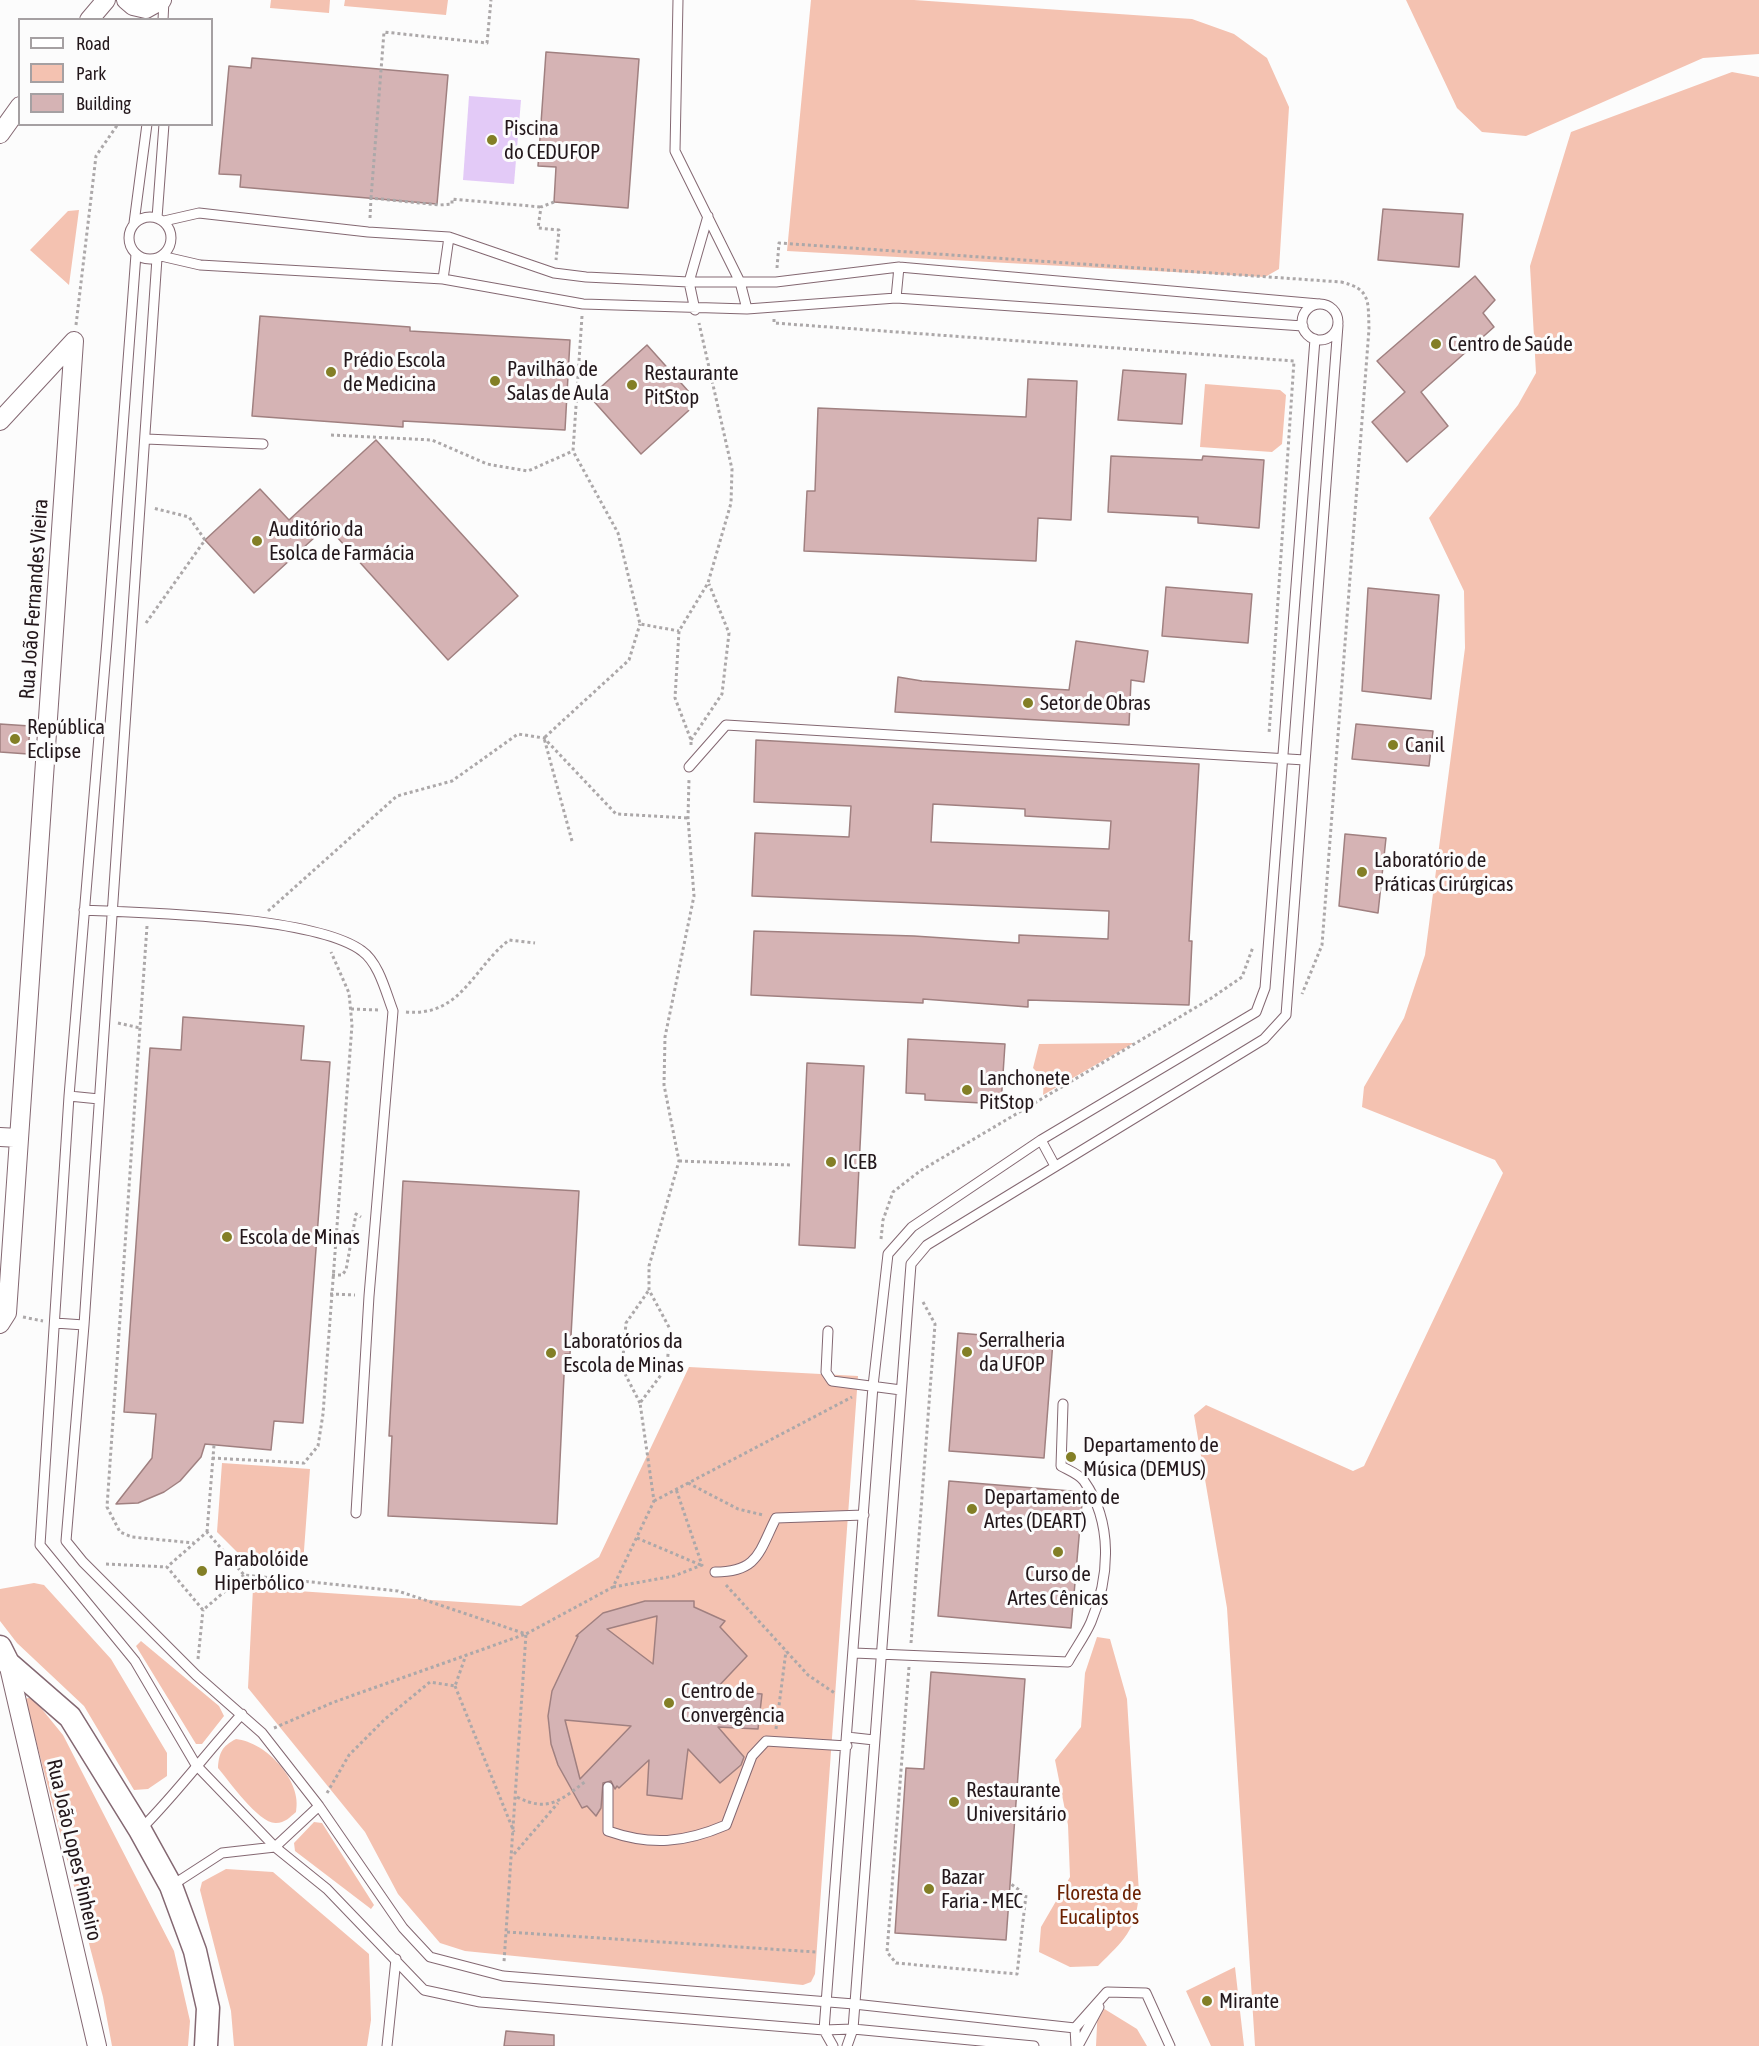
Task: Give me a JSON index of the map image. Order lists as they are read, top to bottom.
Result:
{
  "streets": {
    "street": ["Rua João Fernandes Vieira", "Rua João Lopes Pinheiro"]
  },
  "parks": ["Floresta de Eucaliptos"],
  "places": [
    "Piscina do CEDUFOP",
    "Centro de Saúde",
    "Prédio Escola de Medicina",
    "Pavilhão de Salas de Aula",
    "Restaurante PitStop",
    "Auditório da Esolca de Farmácia",
    "Setor de Obras",
    "República Eclipse",
    "Canil",
    "Laboratório de Práticas Cirúrgicas",
    "Lanchonete PitStop",
    "ICEB",
    "Escola de Minas",
    "Serralheria da UFOP",
    "Laboratórios da Escola de Minas",
    "Departamento de Música (DEMUS)",
    "Departamento de Artes (DEART)",
    "Curso de Artes Cênicas",
    "Parabolóide Hiperbólico",
    "Centro de Convergência",
    "Restaurante Universitário",
    "Bazar Faria - MEC",
    "Mirante"
  ],
  "legend": ["Road", "Park", "Building"]
}
